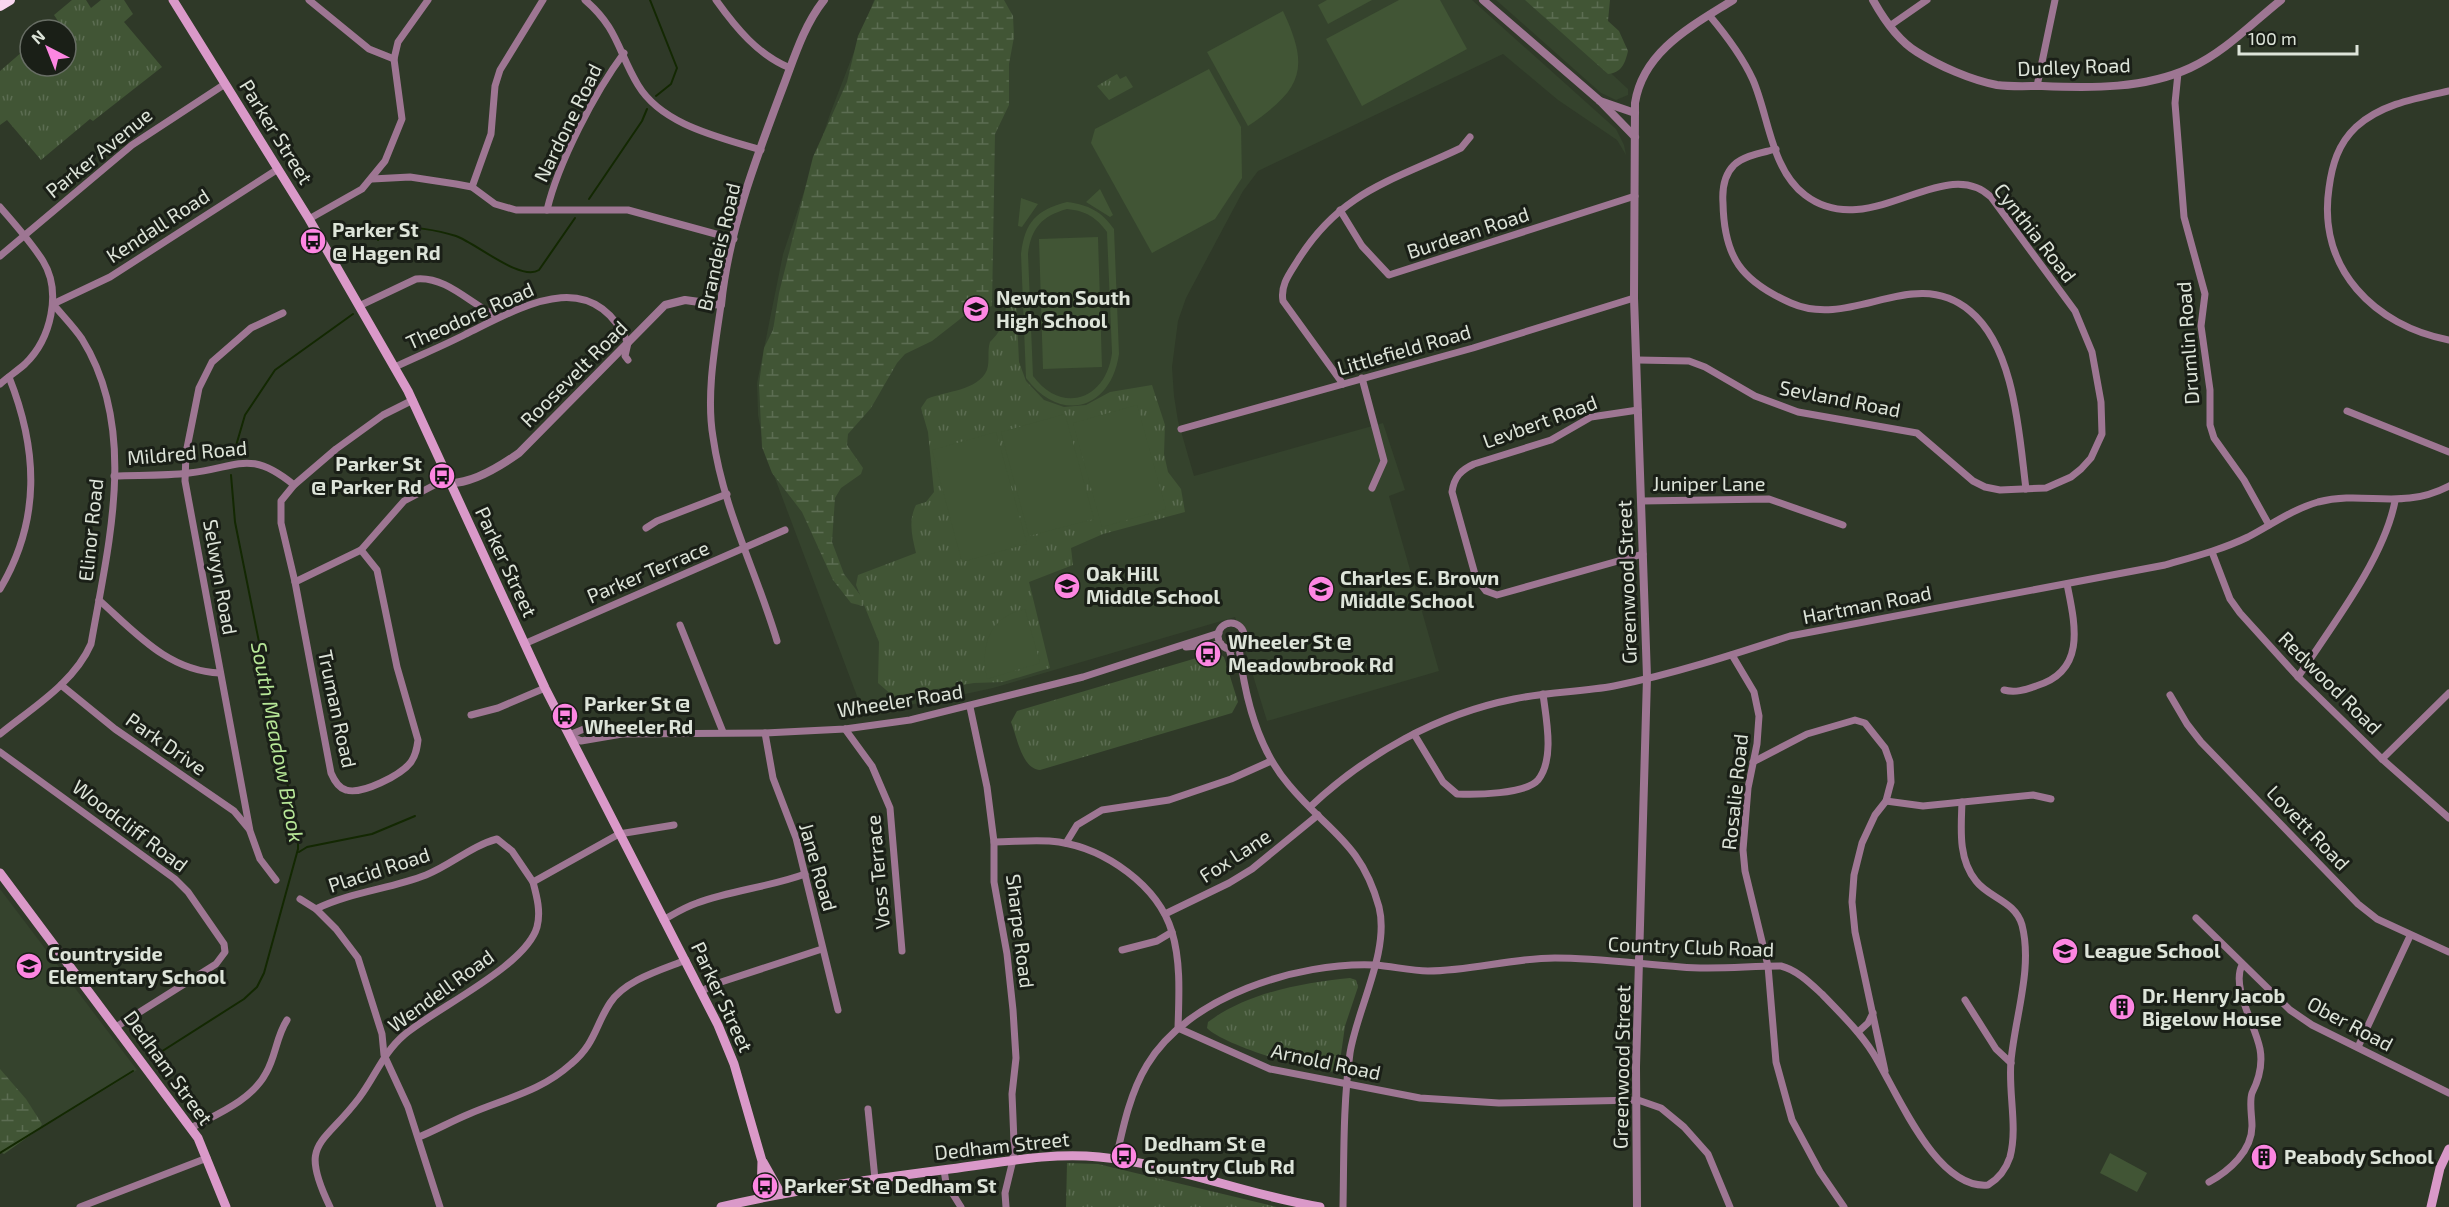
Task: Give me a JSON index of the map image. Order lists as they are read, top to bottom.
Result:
{
  "streets": {
    "main road": ["Parker Street", "Dedham Street"],
    "street": [
      "Dudley Road",
      "Nardone Road",
      "Parker Avenue",
      "Kendall Road",
      "Burdean Road",
      "Cynthia Road",
      "Brandeis Road",
      "Theodore Road",
      "Drumlin Road",
      "Littlefield Road",
      "Roosevelt Road",
      "Sevland Road",
      "Levbert Road",
      "Mildred Road",
      "Juniper Lane",
      "Elinor Road",
      "Parker Terrace",
      "Selwyn Road",
      "Greenwood Street",
      "Hartman Road",
      "Redwood Road",
      "Wheeler Road",
      "Truman Road",
      "Park Drive",
      "Rosalie Road",
      "Woodcliff Road",
      "Lovett Road",
      "Fox Lane",
      "Jane Road",
      "Placid Road",
      "Voss Terrace",
      "Sharpe Road",
      "Country Club Road",
      "Wendell Road",
      "Ober Road",
      "Arnold Road"
    ]
  },
  "crossings": [
    ["Dudley Road", "Drumlin Road"],
    ["Parker Street", "Parker Avenue"],
    ["Parker Street", "Kendall Road"],
    ["Parker Street", "Theodore Road"],
    ["Parker Street", "Roosevelt Road"],
    ["Parker Street", "Parker Terrace"],
    ["Parker Street", "Wheeler Road"],
    ["Parker Street", "Truman Road"],
    ["Parker Street", "Dedham Street"],
    ["Kendall Road", "Elinor Road"],
    ["Burdean Road", "Greenwood Street"],
    ["Cynthia Road", "Sevland Road"],
    ["Cynthia Road", "Greenwood Street"],
    ["Brandeis Road", "Roosevelt Road"],
    ["Brandeis Road", "Parker Terrace"],
    ["Theodore Road", "Roosevelt Road"],
    ["Drumlin Road", "Hartman Road"],
    ["Littlefield Road", "Greenwood Street"],
    ["Sevland Road", "Greenwood Street"],
    ["Levbert Road", "Greenwood Street"],
    ["Mildred Road", "Elinor Road"],
    ["Mildred Road", "Selwyn Road"],
    ["Mildred Road", "Truman Road"],
    ["Juniper Lane", "Greenwood Street"],
    ["Elinor Road", "Park Drive"],
    ["Selwyn Road", "Park Drive"],
    ["Greenwood Street", "Hartman Road"],
    ["Greenwood Street", "Country Club Road"],
    ["Greenwood Street", "Arnold Road"],
    ["Hartman Road", "Redwood Road"],
    ["Hartman Road", "Rosalie Road"],
    ["Wheeler Road", "Jane Road"],
    ["Wheeler Road", "Voss Terrace"],
    ["Wheeler Road", "Sharpe Road"],
    ["Rosalie Road", "Country Club Road"],
    ["Woodcliff Road", "Dedham Street"],
    ["Placid Road", "Wendell Road"],
    ["Sharpe Road", "Dedham Street"],
    ["Country Club Road", "Arnold Road"],
    ["Country Club Road", "Dedham Street"]
  ],
  "water": ["South Meadow Brook"],
  "places": {
    "bus stop": [
      "Parker St @ Hagen Rd",
      "Parker St @ Parker Rd",
      "Wheeler St @ Meadowbrook Rd",
      "Parker St @ Wheeler Rd",
      "Dedham St @ Country Club Rd",
      "Parker St @ Dedham St"
    ],
    "school or university": [
      "Newton South High School",
      "Oak Hill Middle School",
      "Charles E. Brown Middle School",
      "League School",
      "Countryside Elementary School"
    ],
    "building": ["Dr. Henry Jacob Bigelow House", "Peabody School"]
  },
  "scale_bar": "100 m",
  "north": "top left"
}
